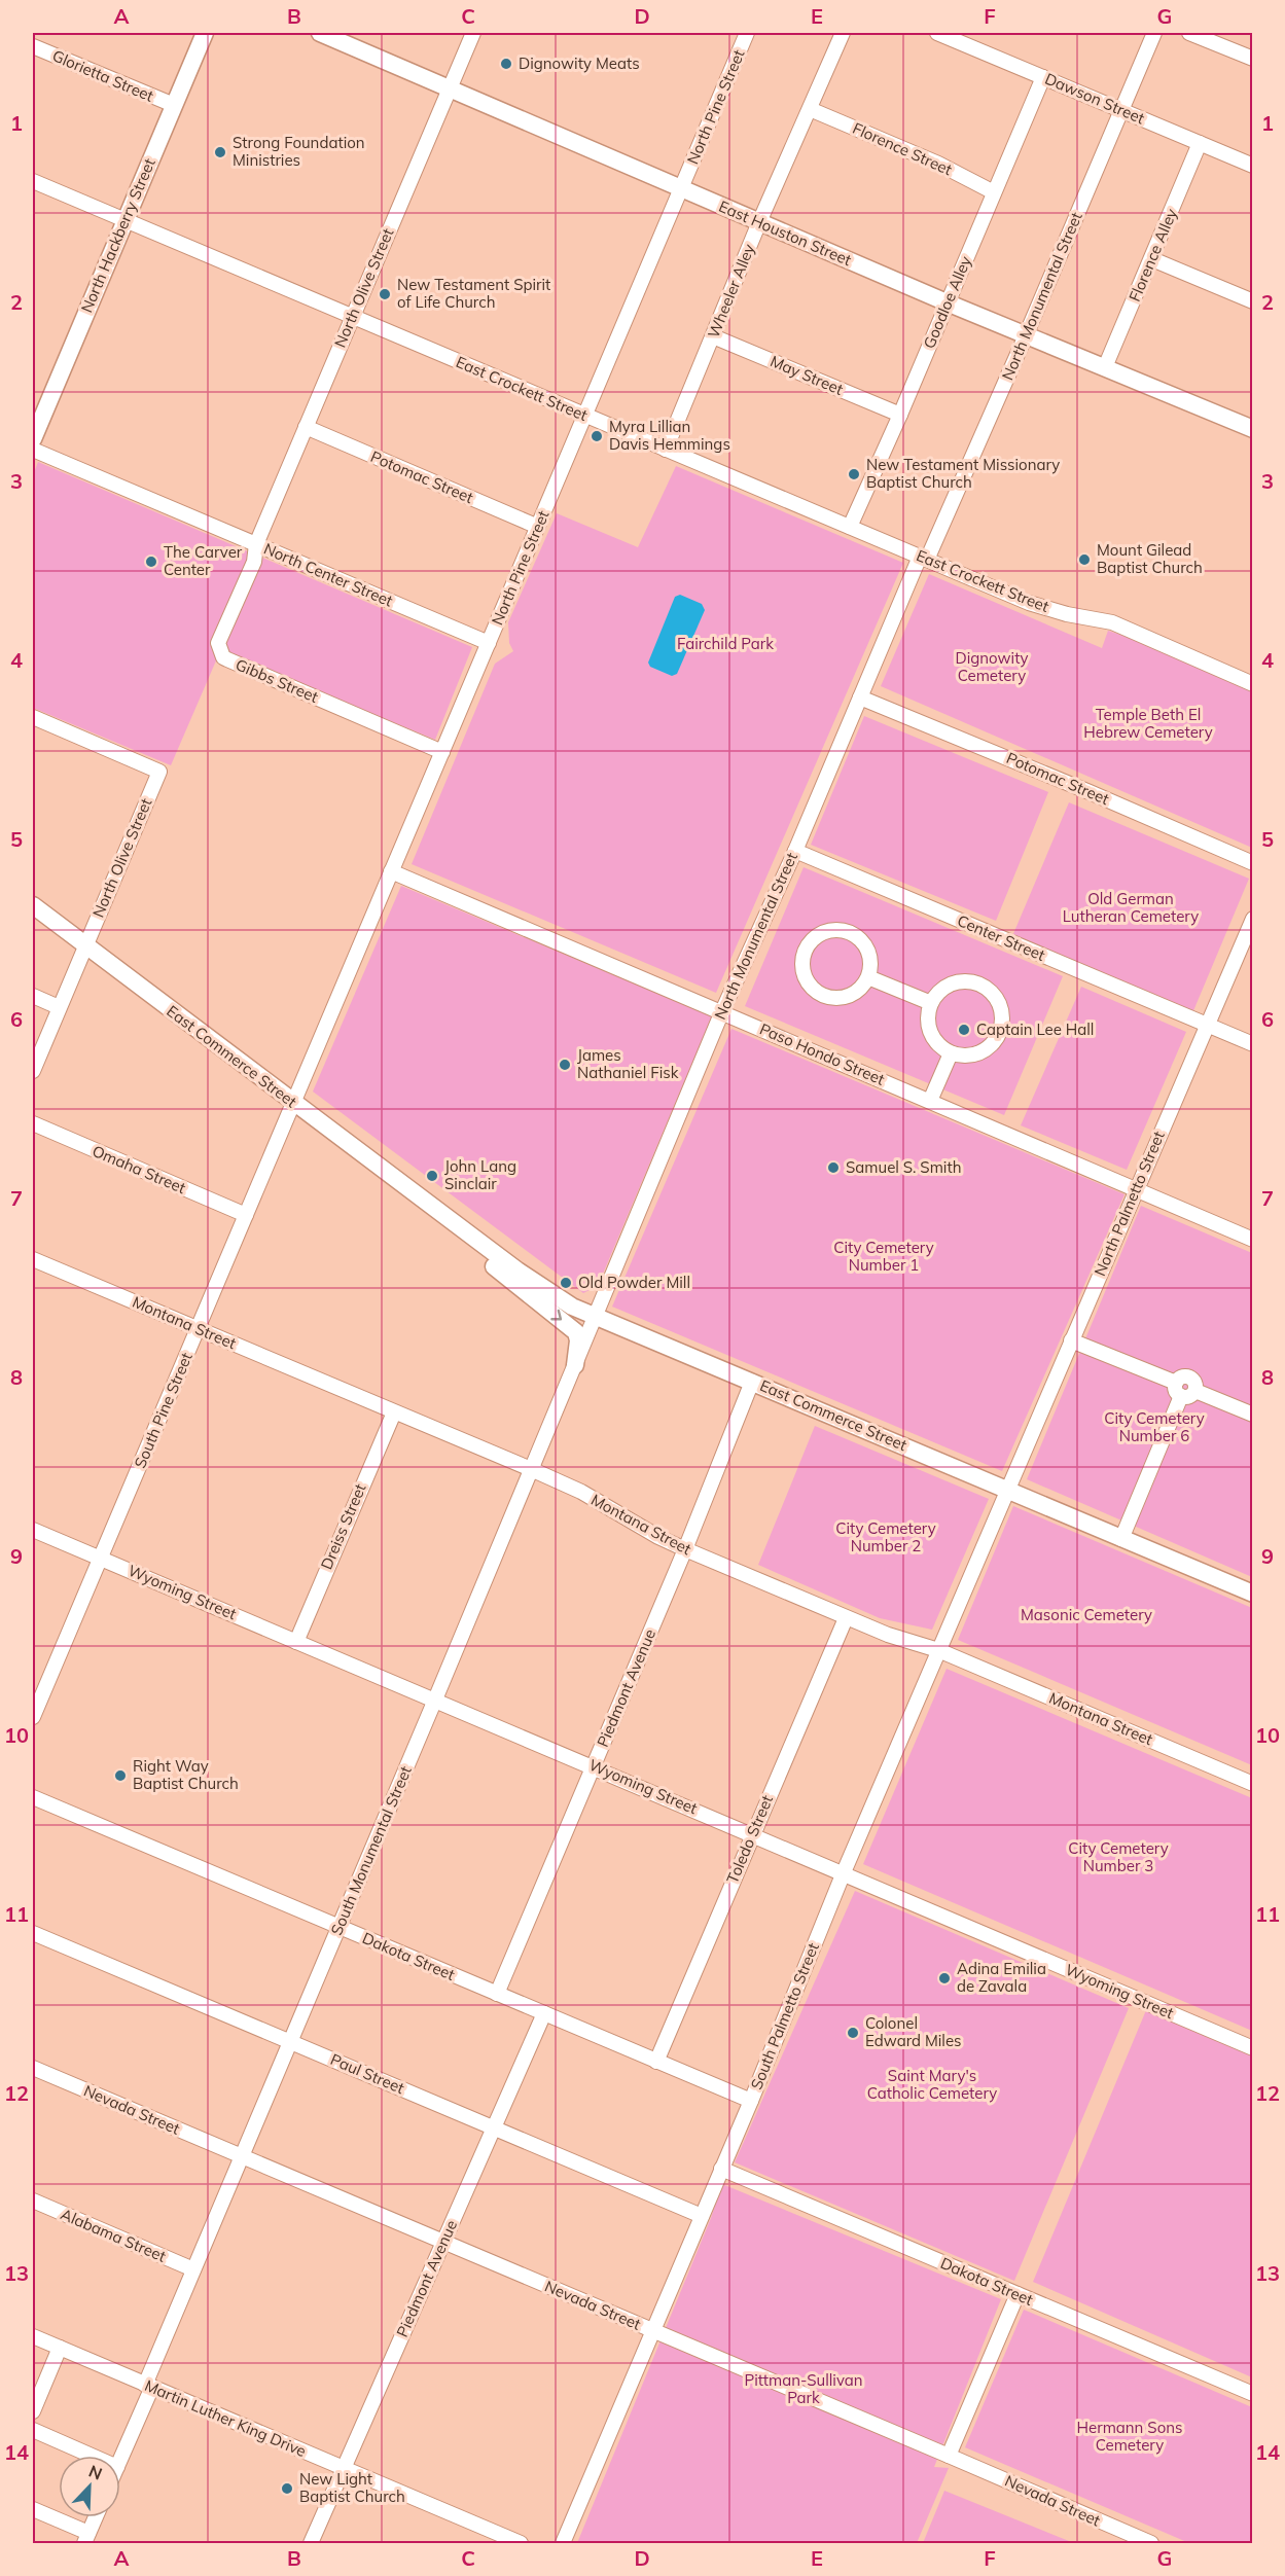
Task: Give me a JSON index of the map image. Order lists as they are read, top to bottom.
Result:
{
  "streets": {
    "main road": ["East Houston Street", "North Hackberry Street", "East Commerce Street"],
    "street": [
      "Glorietta Street",
      "Dawson Street",
      "North Pine Street",
      "Florence Street",
      "Florence Alley",
      "North Olive Street",
      "Wheeler Alley",
      "North Monumental Street",
      "Goodloe Alley",
      "May Street",
      "East Crockett Street",
      "Potomac Street",
      "North Center Street",
      "Gibbs Street",
      "Center Street",
      "Paso Hondo Street",
      "Omaha Street",
      "North Palmetto Street",
      "Montana Street",
      "South Pine Street",
      "Dreiss Street",
      "Wyoming Street",
      "Piedmont Avenue",
      "Toledo Street",
      "South Monumental Street",
      "Dakota Street",
      "South Palmetto Street",
      "Paul Street",
      "Nevada Street",
      "Alabama Street",
      "Martin Luther King Drive"
    ]
  },
  "crossings": [
    ["Glorietta Street", "North Hackberry Street"],
    ["Dawson Street", "Florence Alley"],
    ["Dawson Street", "North Monumental Street"],
    ["Dawson Street", "Goodloe Alley"],
    ["North Pine Street", "East Houston Street"],
    ["North Pine Street", "East Crockett Street"],
    ["North Pine Street", "Potomac Street"],
    ["North Pine Street", "North Center Street"],
    ["North Pine Street", "Gibbs Street"],
    ["North Pine Street", "Paso Hondo Street"],
    ["North Pine Street", "East Commerce Street"],
    ["North Pine Street", "South Pine Street"],
    ["Florence Street", "Wheeler Alley"],
    ["Florence Street", "Goodloe Alley"],
    ["East Houston Street", "Florence Alley"],
    ["East Houston Street", "North Olive Street"],
    ["East Houston Street", "Wheeler Alley"],
    ["East Houston Street", "North Monumental Street"],
    ["East Houston Street", "Goodloe Alley"],
    ["North Hackberry Street", "East Crockett Street"],
    ["North Olive Street", "East Crockett Street"],
    ["North Olive Street", "Potomac Street"],
    ["North Olive Street", "North Center Street"],
    ["North Olive Street", "Gibbs Street"],
    ["North Olive Street", "East Commerce Street"],
    ["Wheeler Alley", "May Street"],
    ["Wheeler Alley", "East Crockett Street"],
    ["North Monumental Street", "East Crockett Street"],
    ["North Monumental Street", "Potomac Street"],
    ["North Monumental Street", "Center Street"],
    ["North Monumental Street", "Paso Hondo Street"],
    ["North Monumental Street", "East Commerce Street"],
    ["North Monumental Street", "South Monumental Street"],
    ["Goodloe Alley", "May Street"],
    ["Goodloe Alley", "East Crockett Street"],
    ["North Center Street", "Gibbs Street"],
    ["Center Street", "North Palmetto Street"],
    ["Paso Hondo Street", "North Palmetto Street"],
    ["East Commerce Street", "North Palmetto Street"],
    ["East Commerce Street", "South Pine Street"],
    ["East Commerce Street", "Piedmont Avenue"],
    ["East Commerce Street", "South Monumental Street"],
    ["East Commerce Street", "South Palmetto Street"],
    ["Omaha Street", "South Pine Street"],
    ["North Palmetto Street", "South Palmetto Street"],
    ["Montana Street", "South Pine Street"],
    ["Montana Street", "Dreiss Street"],
    ["Montana Street", "Piedmont Avenue"],
    ["Montana Street", "Toledo Street"],
    ["Montana Street", "South Monumental Street"],
    ["Montana Street", "South Palmetto Street"],
    ["South Pine Street", "Wyoming Street"],
    ["Dreiss Street", "Wyoming Street"],
    ["Wyoming Street", "Piedmont Avenue"],
    ["Wyoming Street", "Toledo Street"],
    ["Wyoming Street", "South Monumental Street"],
    ["Wyoming Street", "South Palmetto Street"],
    ["Piedmont Avenue", "Dakota Street"],
    ["Piedmont Avenue", "Paul Street"],
    ["Piedmont Avenue", "Nevada Street"],
    ["Piedmont Avenue", "Martin Luther King Drive"],
    ["Toledo Street", "Dakota Street"],
    ["South Monumental Street", "Dakota Street"],
    ["South Monumental Street", "Paul Street"],
    ["South Monumental Street", "Nevada Street"],
    ["South Monumental Street", "Alabama Street"],
    ["South Monumental Street", "Martin Luther King Drive"],
    ["Dakota Street", "South Palmetto Street"],
    ["South Palmetto Street", "Paul Street"],
    ["South Palmetto Street", "Nevada Street"]
  ],
  "parks": [
    "Fairchild Park",
    "Dignowity Cemetery",
    "Temple Beth El Hebrew Cemetery",
    "Old German Lutheran Cemetery",
    "City Cemetery Number 1",
    "City Cemetery Number 6",
    "City Cemetery Number 2",
    "Masonic Cemetery",
    "City Cemetery Number 3",
    "Saint Mary's Catholic Cemetery",
    "Pittman-Sullivan Park",
    "Hermann Sons Cemetery"
  ],
  "places": [
    "Dignowity Meats",
    "Strong Foundation Ministries",
    "New Testament Spirit of Life Church",
    "Myra Lillian Davis Hemmings",
    "New Testament Missionary Baptist Church",
    "Mount Gilead Baptist Church",
    "The Carver Center",
    "Captain Lee Hall",
    "James Nathaniel Fisk",
    "Samuel S. Smith",
    "John Lang Sinclair",
    "Old Powder Mill",
    "Right Way Baptist Church",
    "Adina Emilia de Zavala",
    "Colonel Edward Miles",
    "New Light Baptist Church"
  ],
  "north": "top right",
  "grid": {
    "columns": [
      "A",
      "B",
      "C",
      "D",
      "E",
      "F",
      "G"
    ],
    "rows": [
      "1",
      "2",
      "3",
      "4",
      "5",
      "6",
      "7",
      "8",
      "9",
      "10",
      "11",
      "12",
      "13",
      "14"
    ]
  }
}
